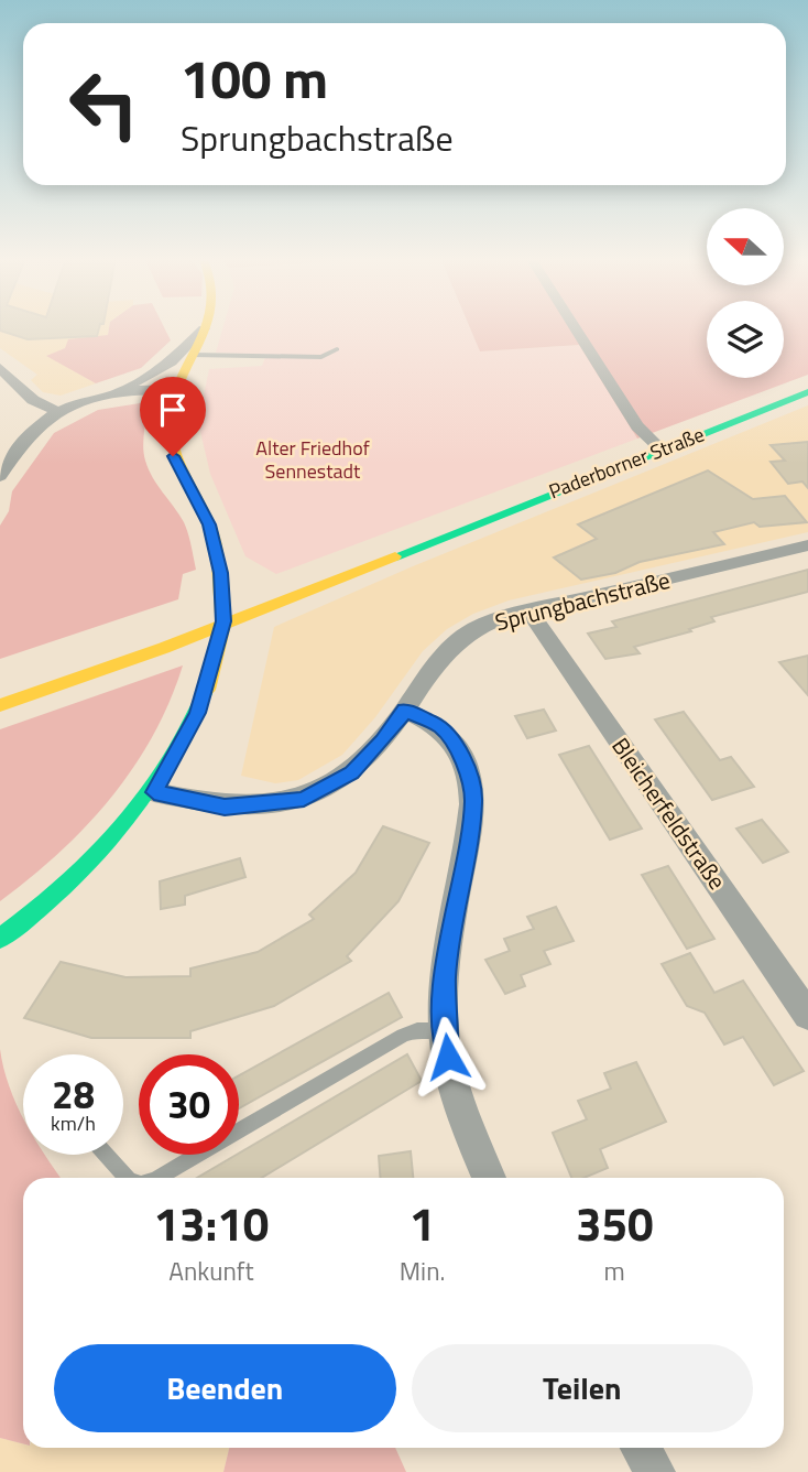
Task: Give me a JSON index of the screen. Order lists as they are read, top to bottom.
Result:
{
  "streets": {
    "main road": ["Paderborner Straße"],
    "street": ["Sprungbachstraße", "Bleicherfeldstraße"]
  },
  "crossings": [
    ["Sprungbachstraße", "Bleicherfeldstraße"]
  ],
  "parks": ["Alter Friedhof Sennestadt"],
  "north": "left",
  "page": {
    "turn": ["100 m", "Sprungbachstraße"],
    "speed": "28 km/h",
    "limit": "30",
    "eta": [
      "13:10",
      "Ankunft",
      "1",
      "Min.",
      "350",
      "m"
    ],
    "buttons": ["Beenden", "Teilen"]
  }
}
